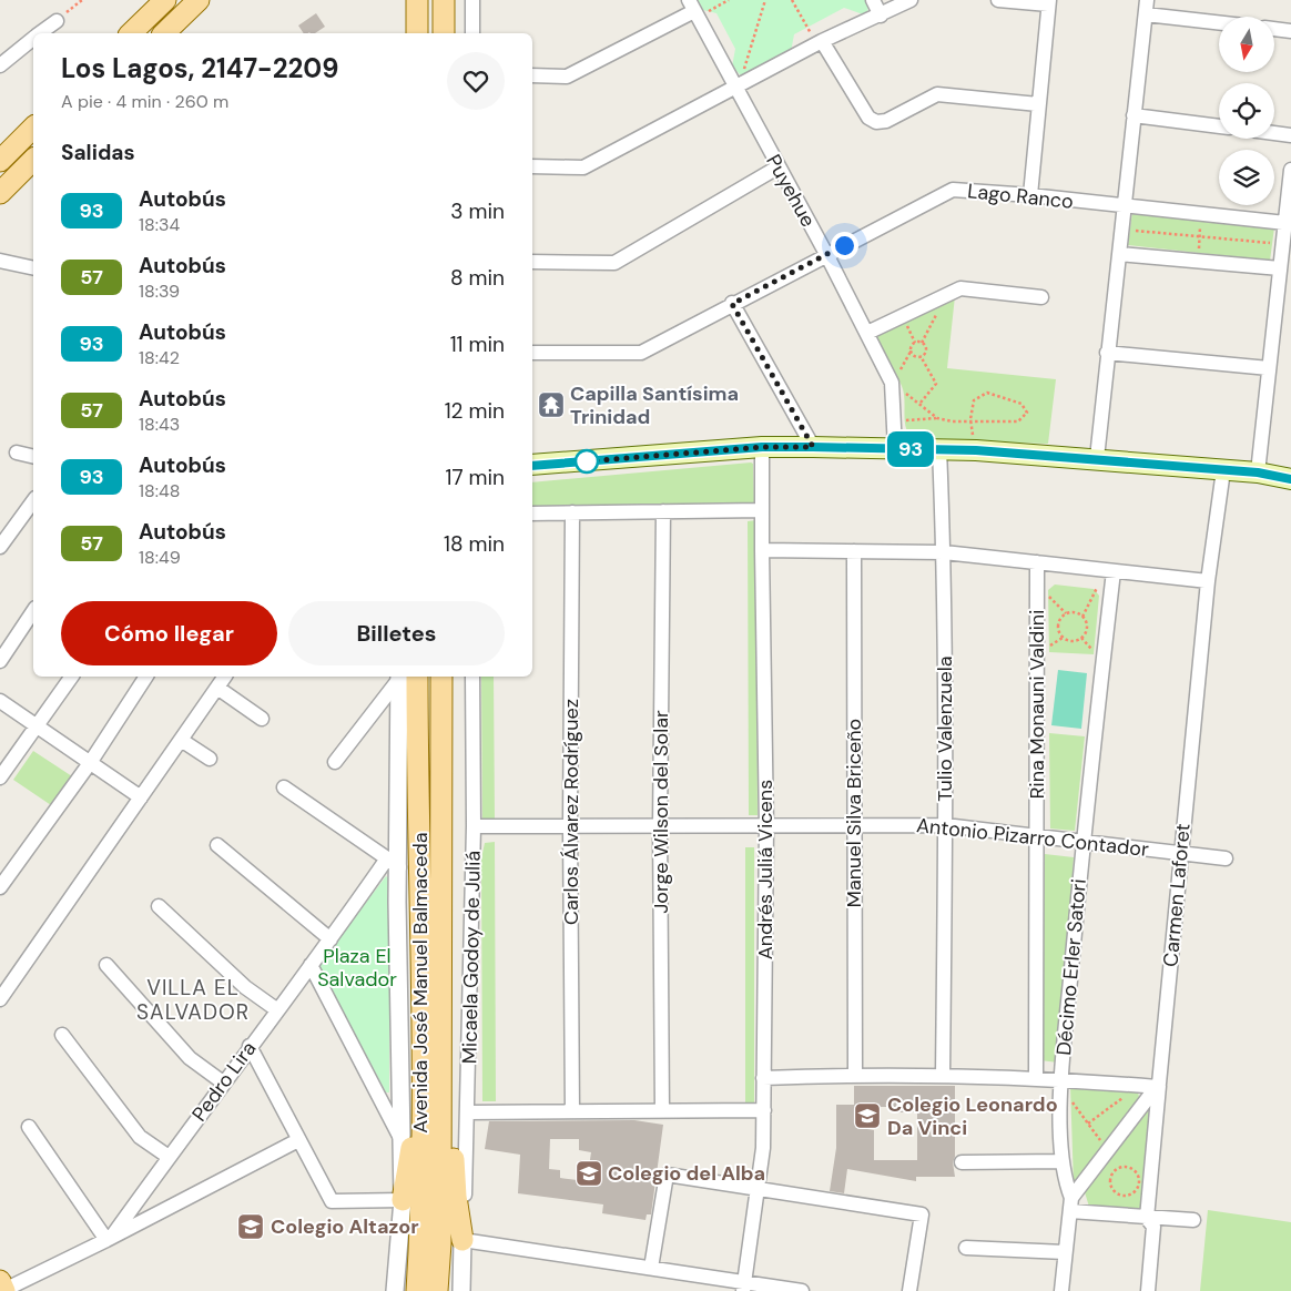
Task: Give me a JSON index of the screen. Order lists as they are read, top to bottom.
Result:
{
  "streets": {
    "main road": ["Avenida José Manuel Balmaceda"],
    "street": [
      "Puyehue",
      "Lago Ranco",
      "Rina Monauni Valdini",
      "Tulio Valenzuela",
      "Carlos Álvarez Rodríguez",
      "Jorge Wilson del Solar",
      "Manuel Silva Briceño",
      "Antonio Pizarro Contador",
      "Andrés Juliá Vicens",
      "Carmen Laforet",
      "Micaela Godoy de Juliá",
      "Décimo Erler Satori",
      "Pedro Lira"
    ]
  },
  "crossings": [
    ["Puyehue", "Lago Ranco"],
    ["Rina Monauni Valdini", "Antonio Pizarro Contador"],
    ["Tulio Valenzuela", "Antonio Pizarro Contador"],
    ["Carlos Álvarez Rodríguez", "Antonio Pizarro Contador"],
    ["Jorge Wilson del Solar", "Antonio Pizarro Contador"],
    ["Manuel Silva Briceño", "Antonio Pizarro Contador"],
    ["Antonio Pizarro Contador", "Andrés Juliá Vicens"],
    ["Antonio Pizarro Contador", "Carmen Laforet"],
    ["Antonio Pizarro Contador", "Micaela Godoy de Juliá"],
    ["Antonio Pizarro Contador", "Décimo Erler Satori"]
  ],
  "districts": ["VILLA EL SALVADOR"],
  "parks": ["Plaza El Salvador"],
  "places": {
    "temple": ["Capilla Santísima Trinidad"],
    "school or university": ["Colegio Leonardo Da Vinci", "Colegio del Alba", "Colegio Altazor"]
  },
  "lines": ["bus line 93"],
  "north": "bottom",
  "page": {
    "on_map": "93",
    "heading": [
      ["Los Lagos, 2147-2209", "A pie · 4 min · 260 m"],
      "Salidas"
    ],
    "list": [
      {
        "mark": "93",
        "name": "Autobús",
        "note": "18:34",
        "value": "3 min"
      },
      {
        "mark": "57",
        "name": "Autobús",
        "note": "18:39",
        "value": "8 min"
      },
      {
        "mark": "93",
        "name": "Autobús",
        "note": "18:42",
        "value": "11 min"
      },
      {
        "mark": "57",
        "name": "Autobús",
        "note": "18:43",
        "value": "12 min"
      },
      {
        "mark": "93",
        "name": "Autobús",
        "note": "18:48",
        "value": "17 min"
      },
      {
        "mark": "57",
        "name": "Autobús",
        "note": "18:49",
        "value": "18 min"
      }
    ],
    "buttons": ["Cómo llegar", "Billetes"]
  }
}
